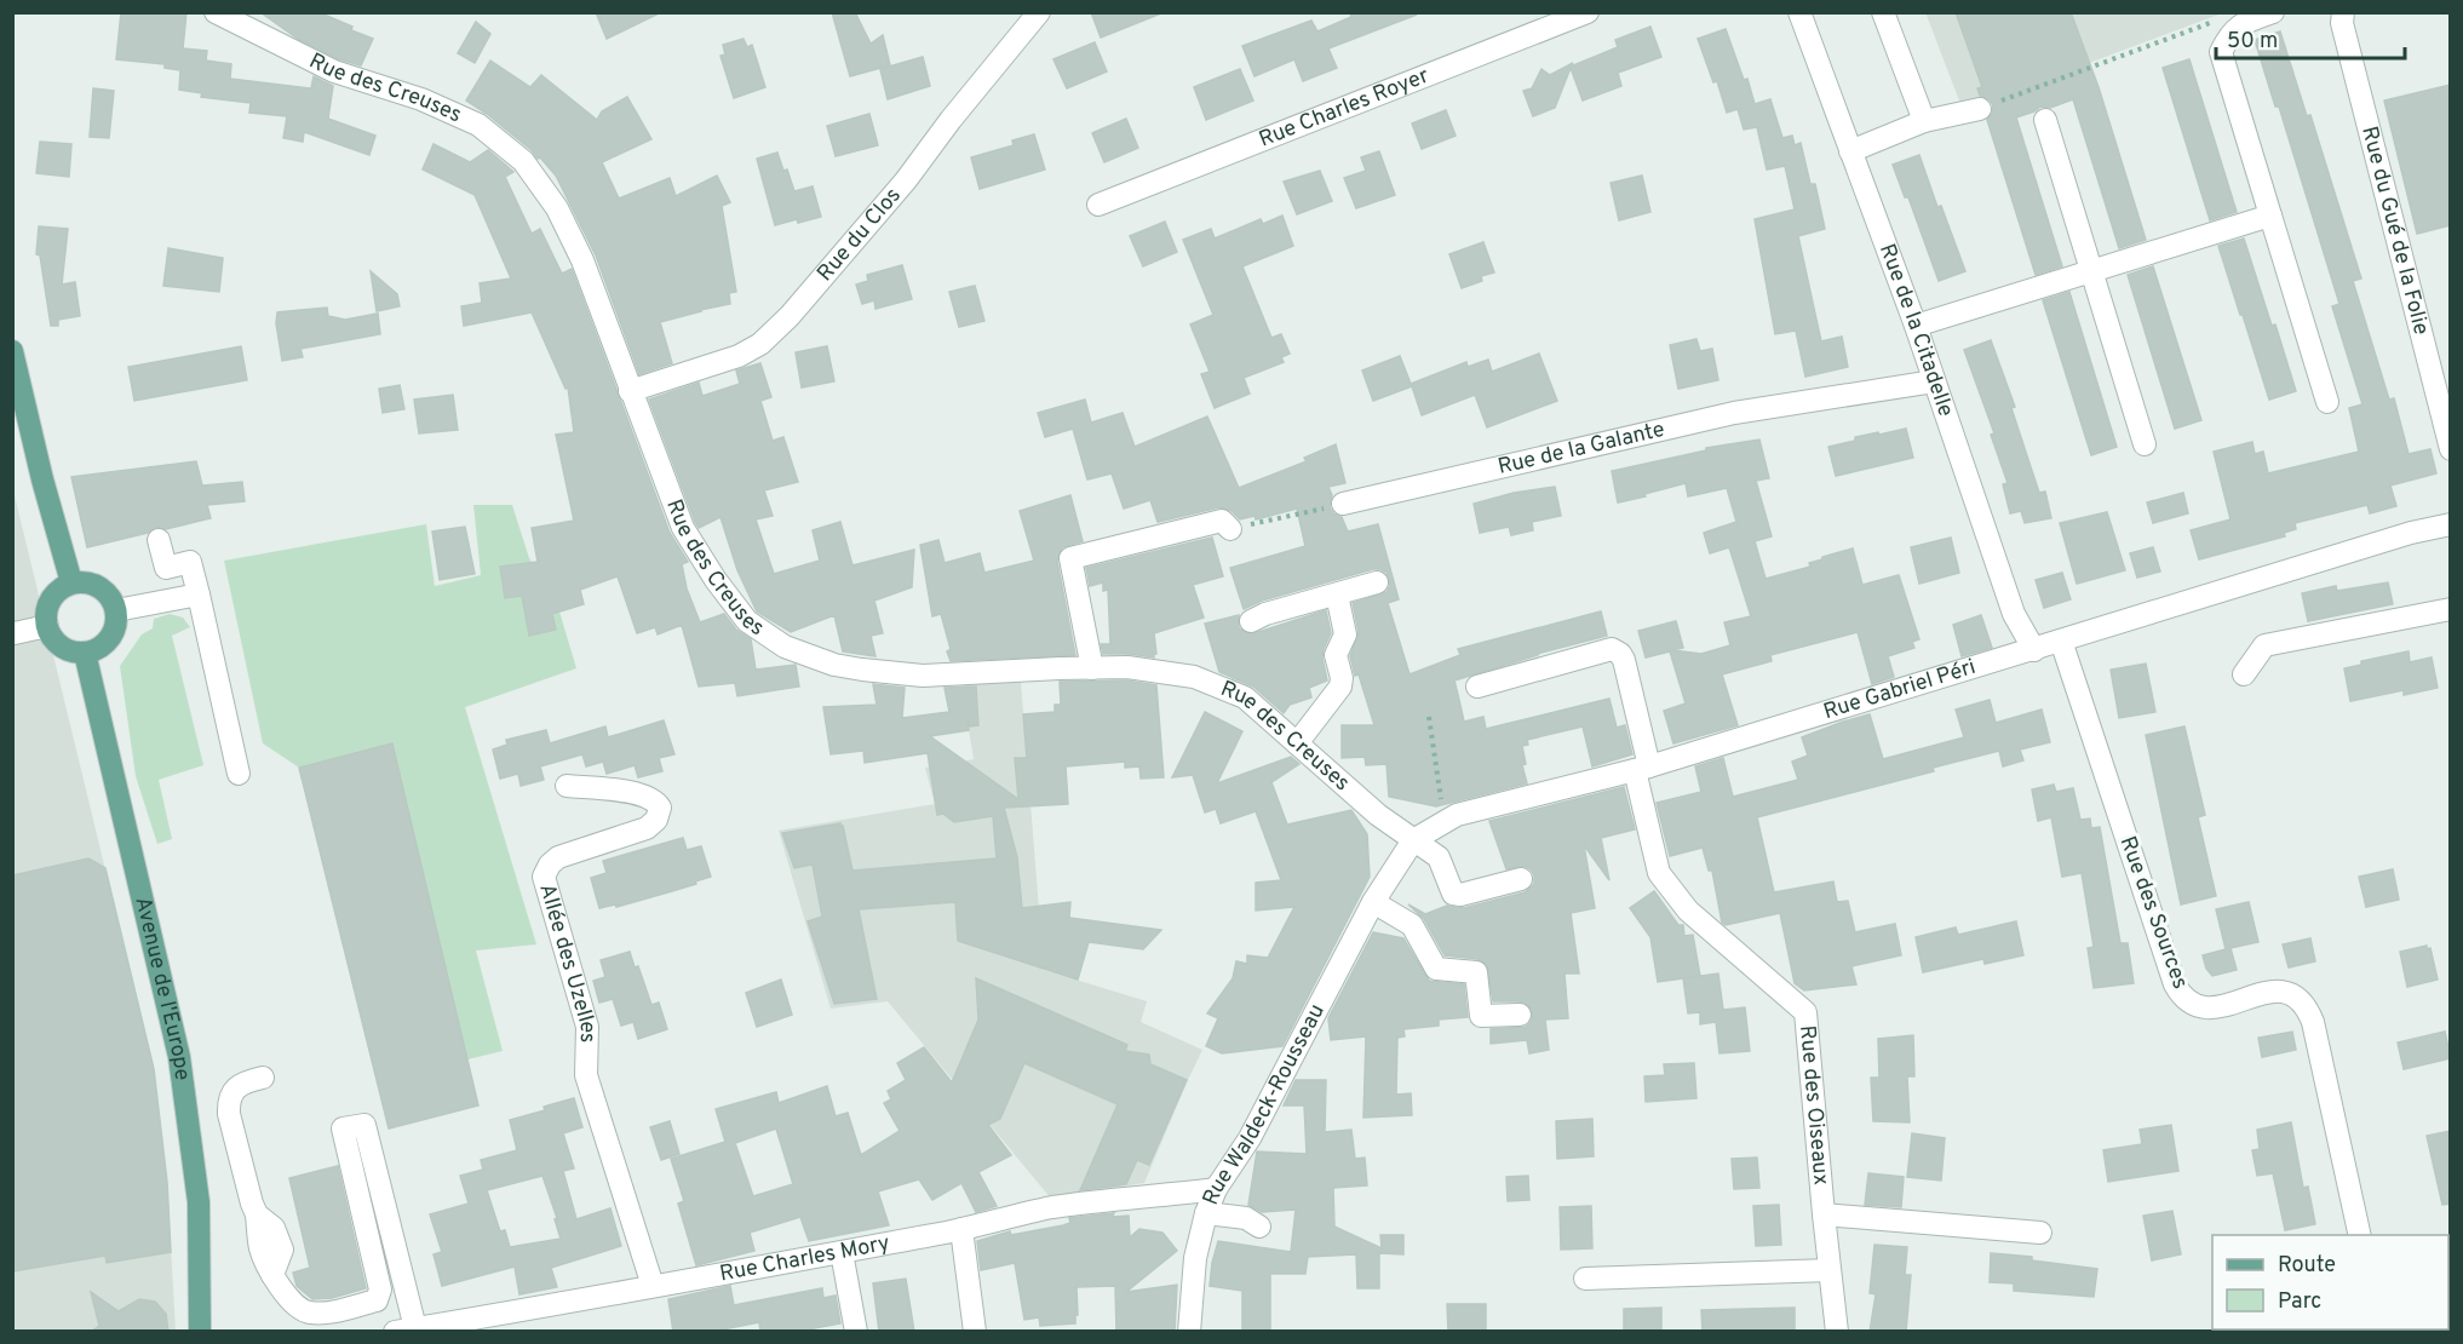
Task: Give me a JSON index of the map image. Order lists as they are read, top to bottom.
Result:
{
  "streets": {
    "main road": ["Avenue de l'Europe"],
    "street": [
      "Rue des Creuses",
      "Rue Charles Royer",
      "Rue du Gué de la Folie",
      "Rue du Clos",
      "Rue de la Citadelle",
      "Rue de la Galante",
      "Rue Gabriel Péri",
      "Rue des Sources",
      "Allée des Uzelles",
      "Rue Waldeck-Rousseau",
      "Rue des Oiseaux",
      "Rue Charles Mory"
    ]
  },
  "crossings": [
    ["Rue des Creuses", "Rue du Clos"],
    ["Rue des Creuses", "Rue Gabriel Péri"],
    ["Rue de la Citadelle", "Rue de la Galante"],
    ["Rue de la Citadelle", "Rue Gabriel Péri"],
    ["Rue Gabriel Péri", "Rue des Sources"],
    ["Rue Gabriel Péri", "Rue Waldeck-Rousseau"],
    ["Rue Gabriel Péri", "Rue des Oiseaux"],
    ["Allée des Uzelles", "Rue Charles Mory"],
    ["Rue Waldeck-Rousseau", "Rue Charles Mory"]
  ],
  "legend": ["Route", "Parc"],
  "scale_bar": "50 m"
}
